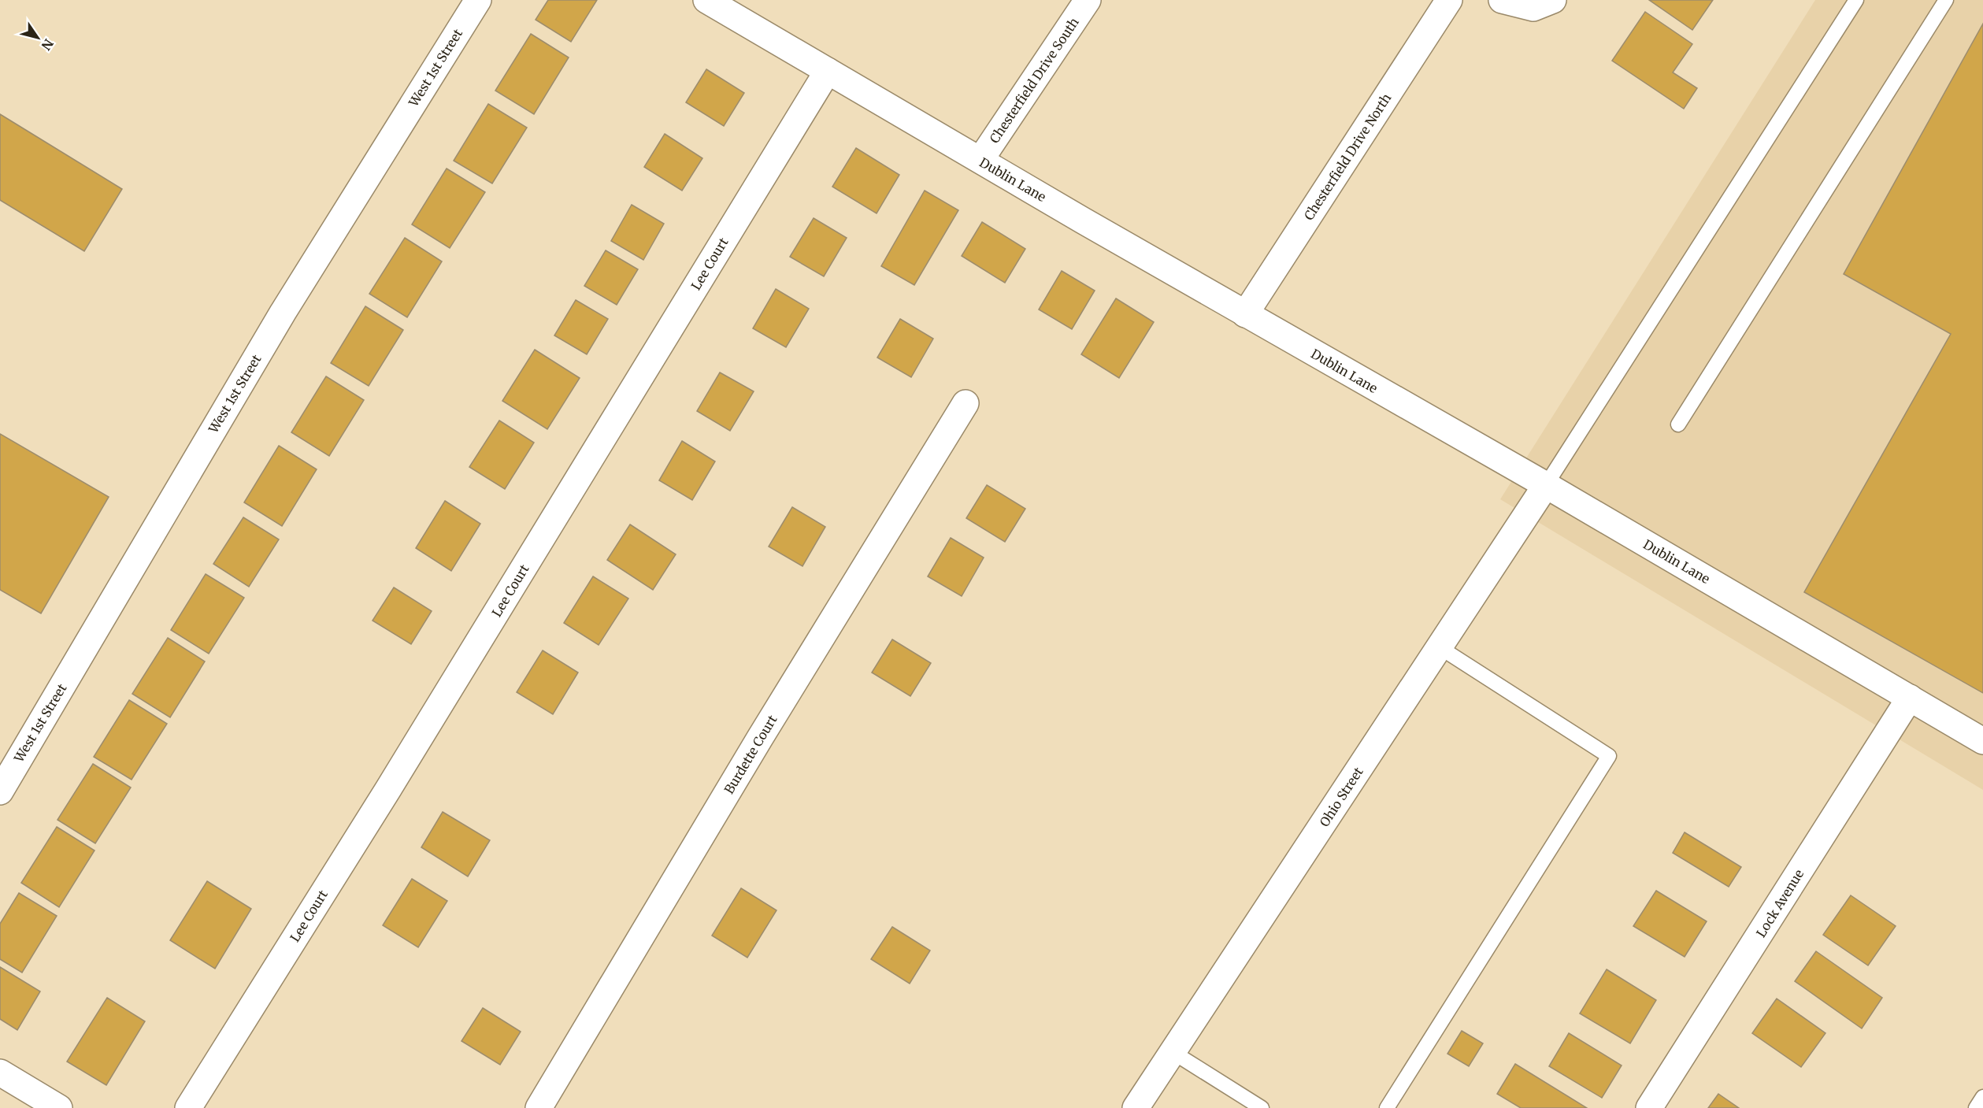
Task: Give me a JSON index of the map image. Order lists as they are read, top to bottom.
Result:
{
  "streets": {
    "street": [
      "West 1st Street",
      "Chesterfield Drive South",
      "Chesterfield Drive North",
      "Dublin Lane",
      "Lee Court",
      "Burdette Court",
      "Ohio Street",
      "Lock Avenue"
    ]
  },
  "crossings": [
    ["Chesterfield Drive South", "Dublin Lane"],
    ["Chesterfield Drive North", "Dublin Lane"],
    ["Dublin Lane", "Lee Court"],
    ["Dublin Lane", "Ohio Street"],
    ["Dublin Lane", "Lock Avenue"]
  ],
  "north": "bottom right"
}
